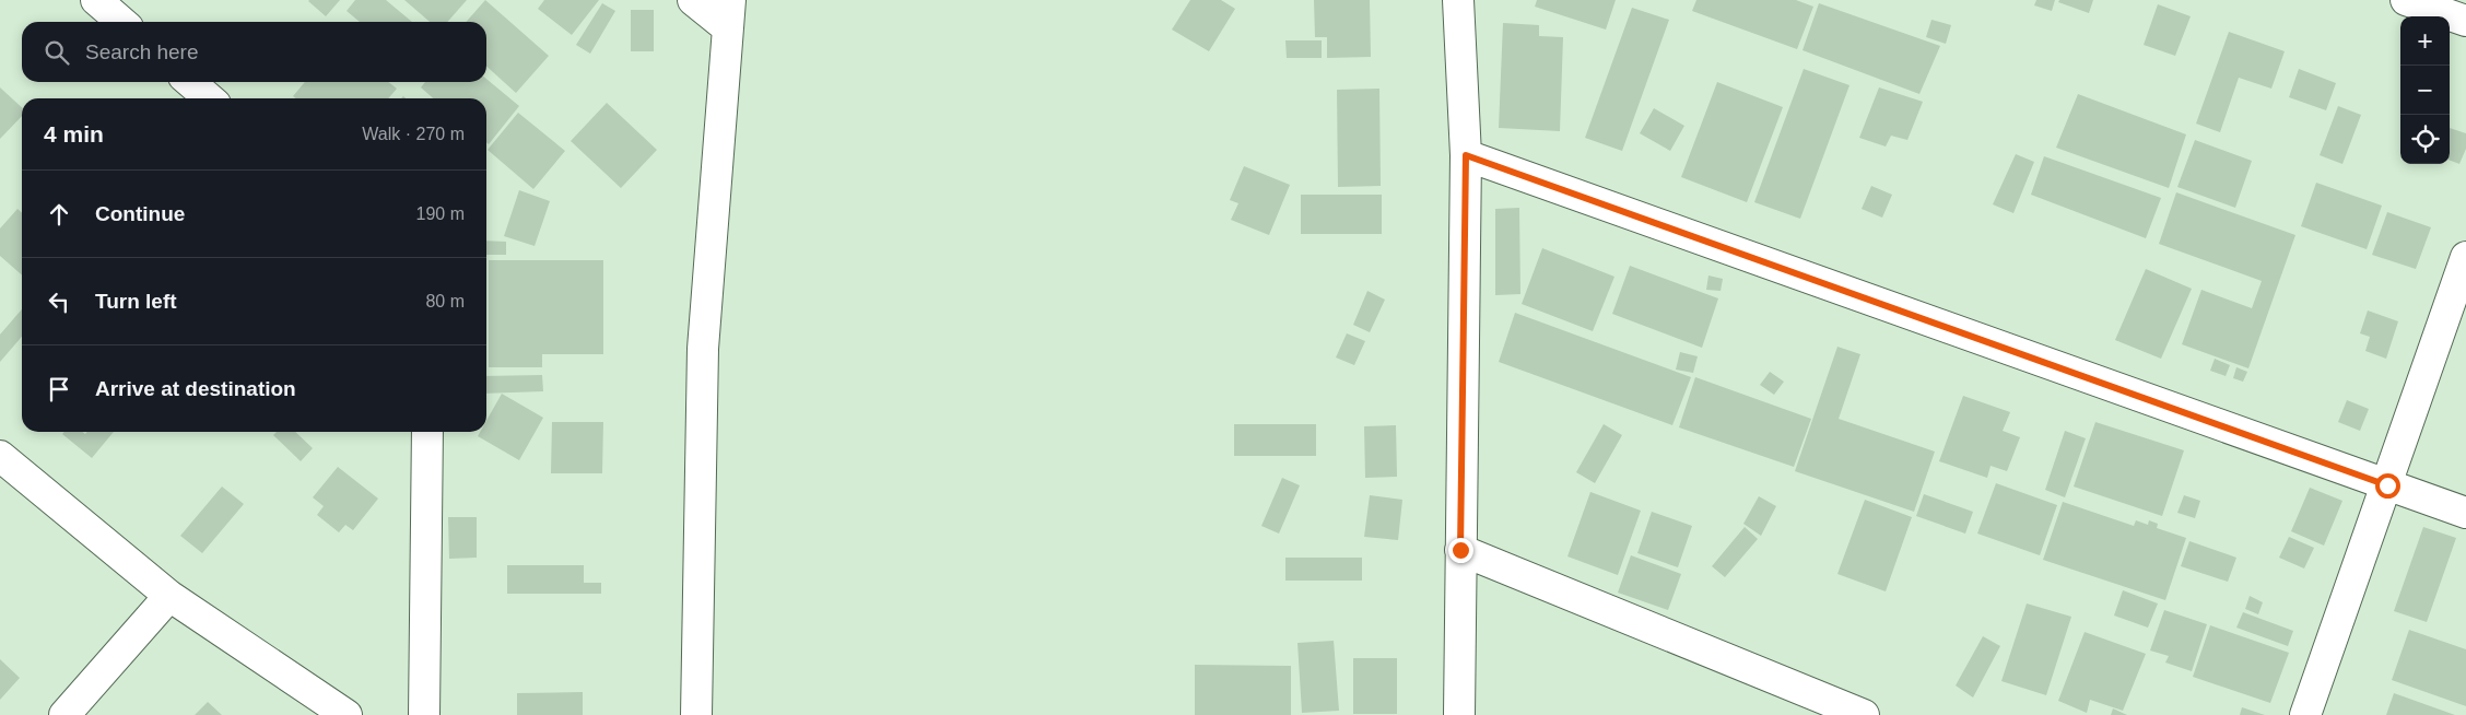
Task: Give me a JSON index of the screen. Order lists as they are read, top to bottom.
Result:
{
  "page": {
    "map_buttons": ["+", "−"],
    "search": "Search here",
    "heading": ["4 min", "Walk · 270 m"],
    "list": [
      ["Continue", "190 m"],
      ["Turn left", "80 m"],
      "Arrive at destination"
    ]
  }
}
